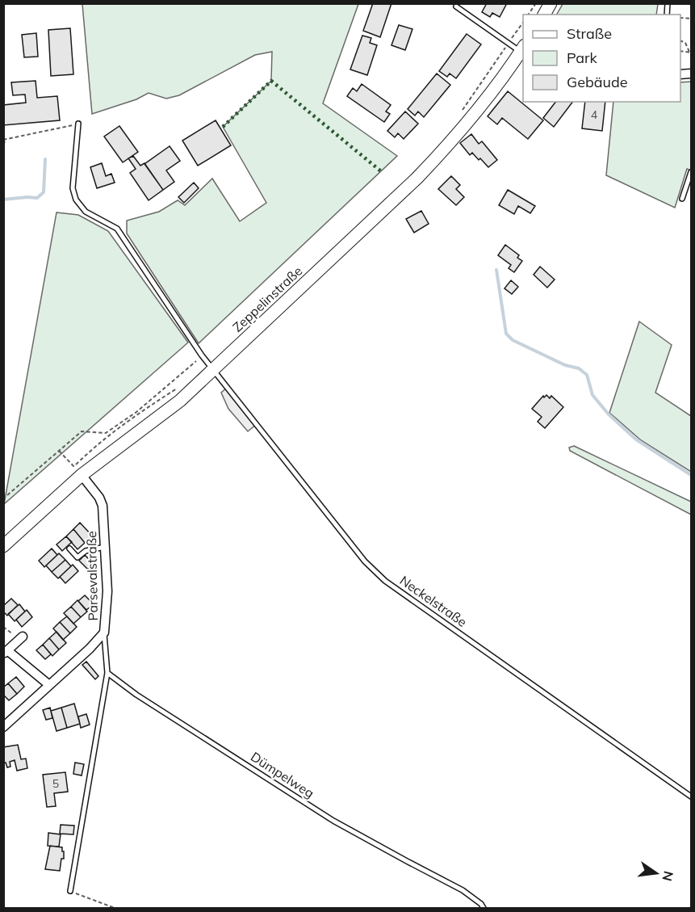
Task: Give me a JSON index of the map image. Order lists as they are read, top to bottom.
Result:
{
  "streets": {
    "main road": ["Zeppelinstraße"],
    "street": ["Parsevalstraße"],
    "lane": ["Neckelstraße", "Dümpelweg"]
  },
  "crossings": [
    ["Zeppelinstraße", "Parsevalstraße"],
    ["Zeppelinstraße", "Neckelstraße"]
  ],
  "house_numbers": ["4", "5"],
  "legend": ["Straße", "Park", "Gebäude"],
  "north": "right"
}
